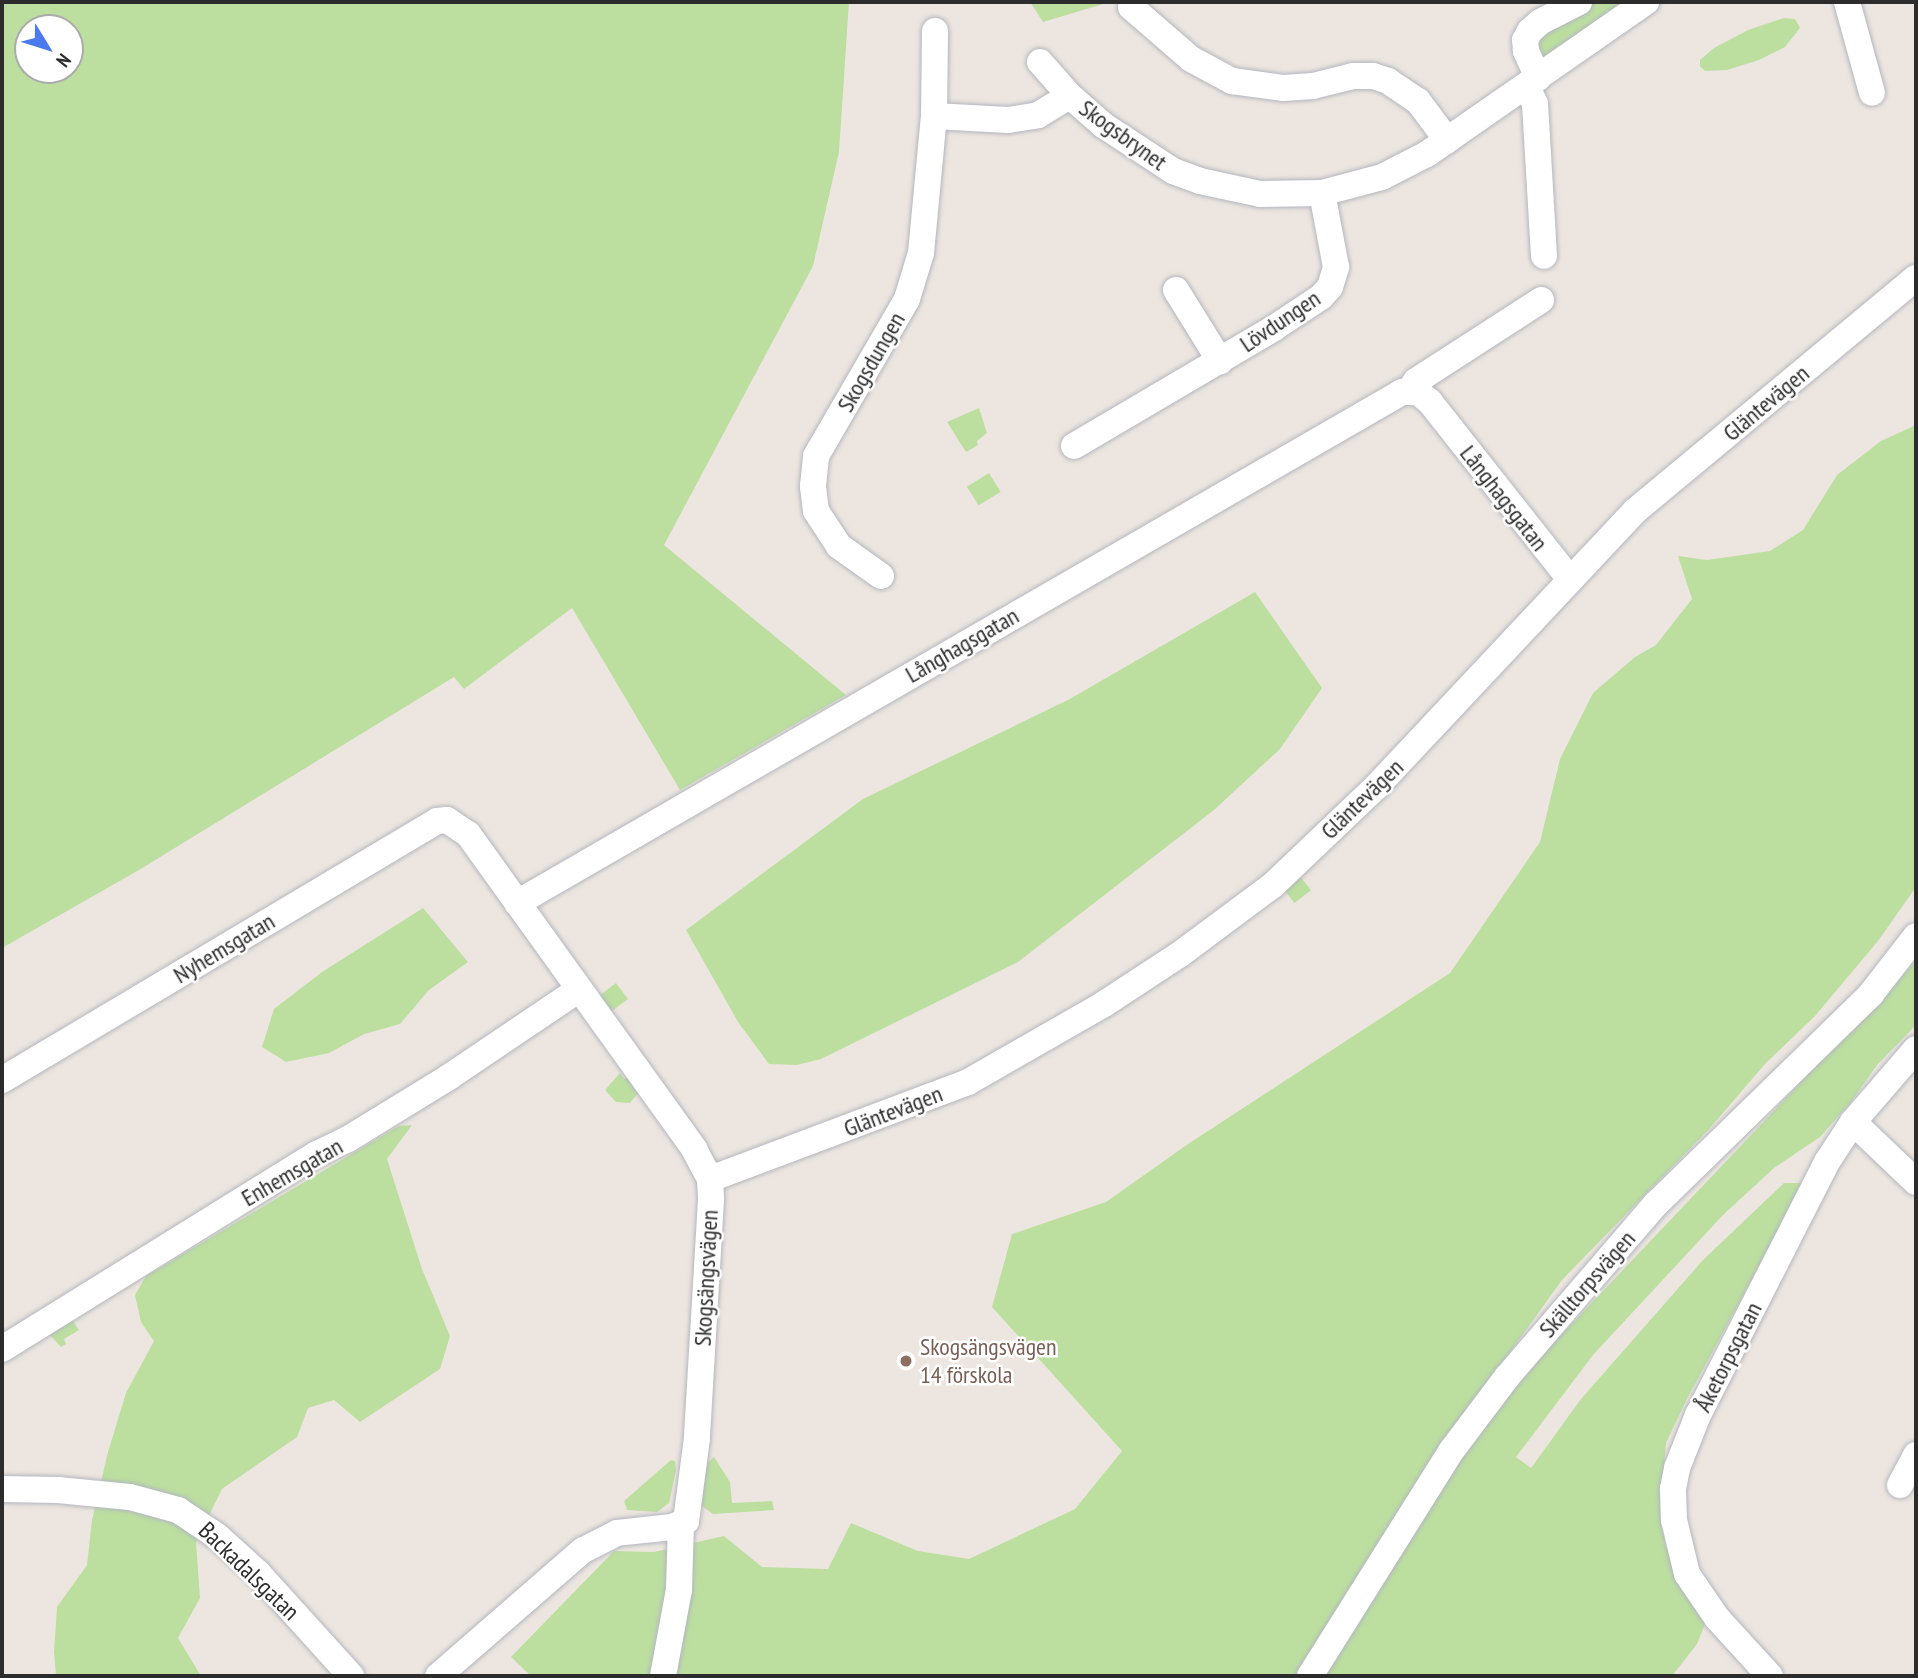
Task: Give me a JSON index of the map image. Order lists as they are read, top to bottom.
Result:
{
  "streets": {
    "street": [
      "Skogsbrynet",
      "Lövdungen",
      "Skogsdungen",
      "Gläntevägen",
      "Långhagsgatan",
      "Nyhemsgatan",
      "Enhemsgatan",
      "Skogsängsvägen",
      "Skälltorpsvägen",
      "Åketorpsgatan",
      "Backadalsgatan"
    ]
  },
  "crossings": [
    ["Skogsbrynet", "Lövdungen"],
    ["Gläntevägen", "Långhagsgatan"],
    ["Gläntevägen", "Skogsängsvägen"],
    ["Långhagsgatan", "Skogsängsvägen"],
    ["Nyhemsgatan", "Skogsängsvägen"],
    ["Enhemsgatan", "Skogsängsvägen"]
  ],
  "places": ["Skogsängsvägen 14 förskola"],
  "north": "bottom right"
}
